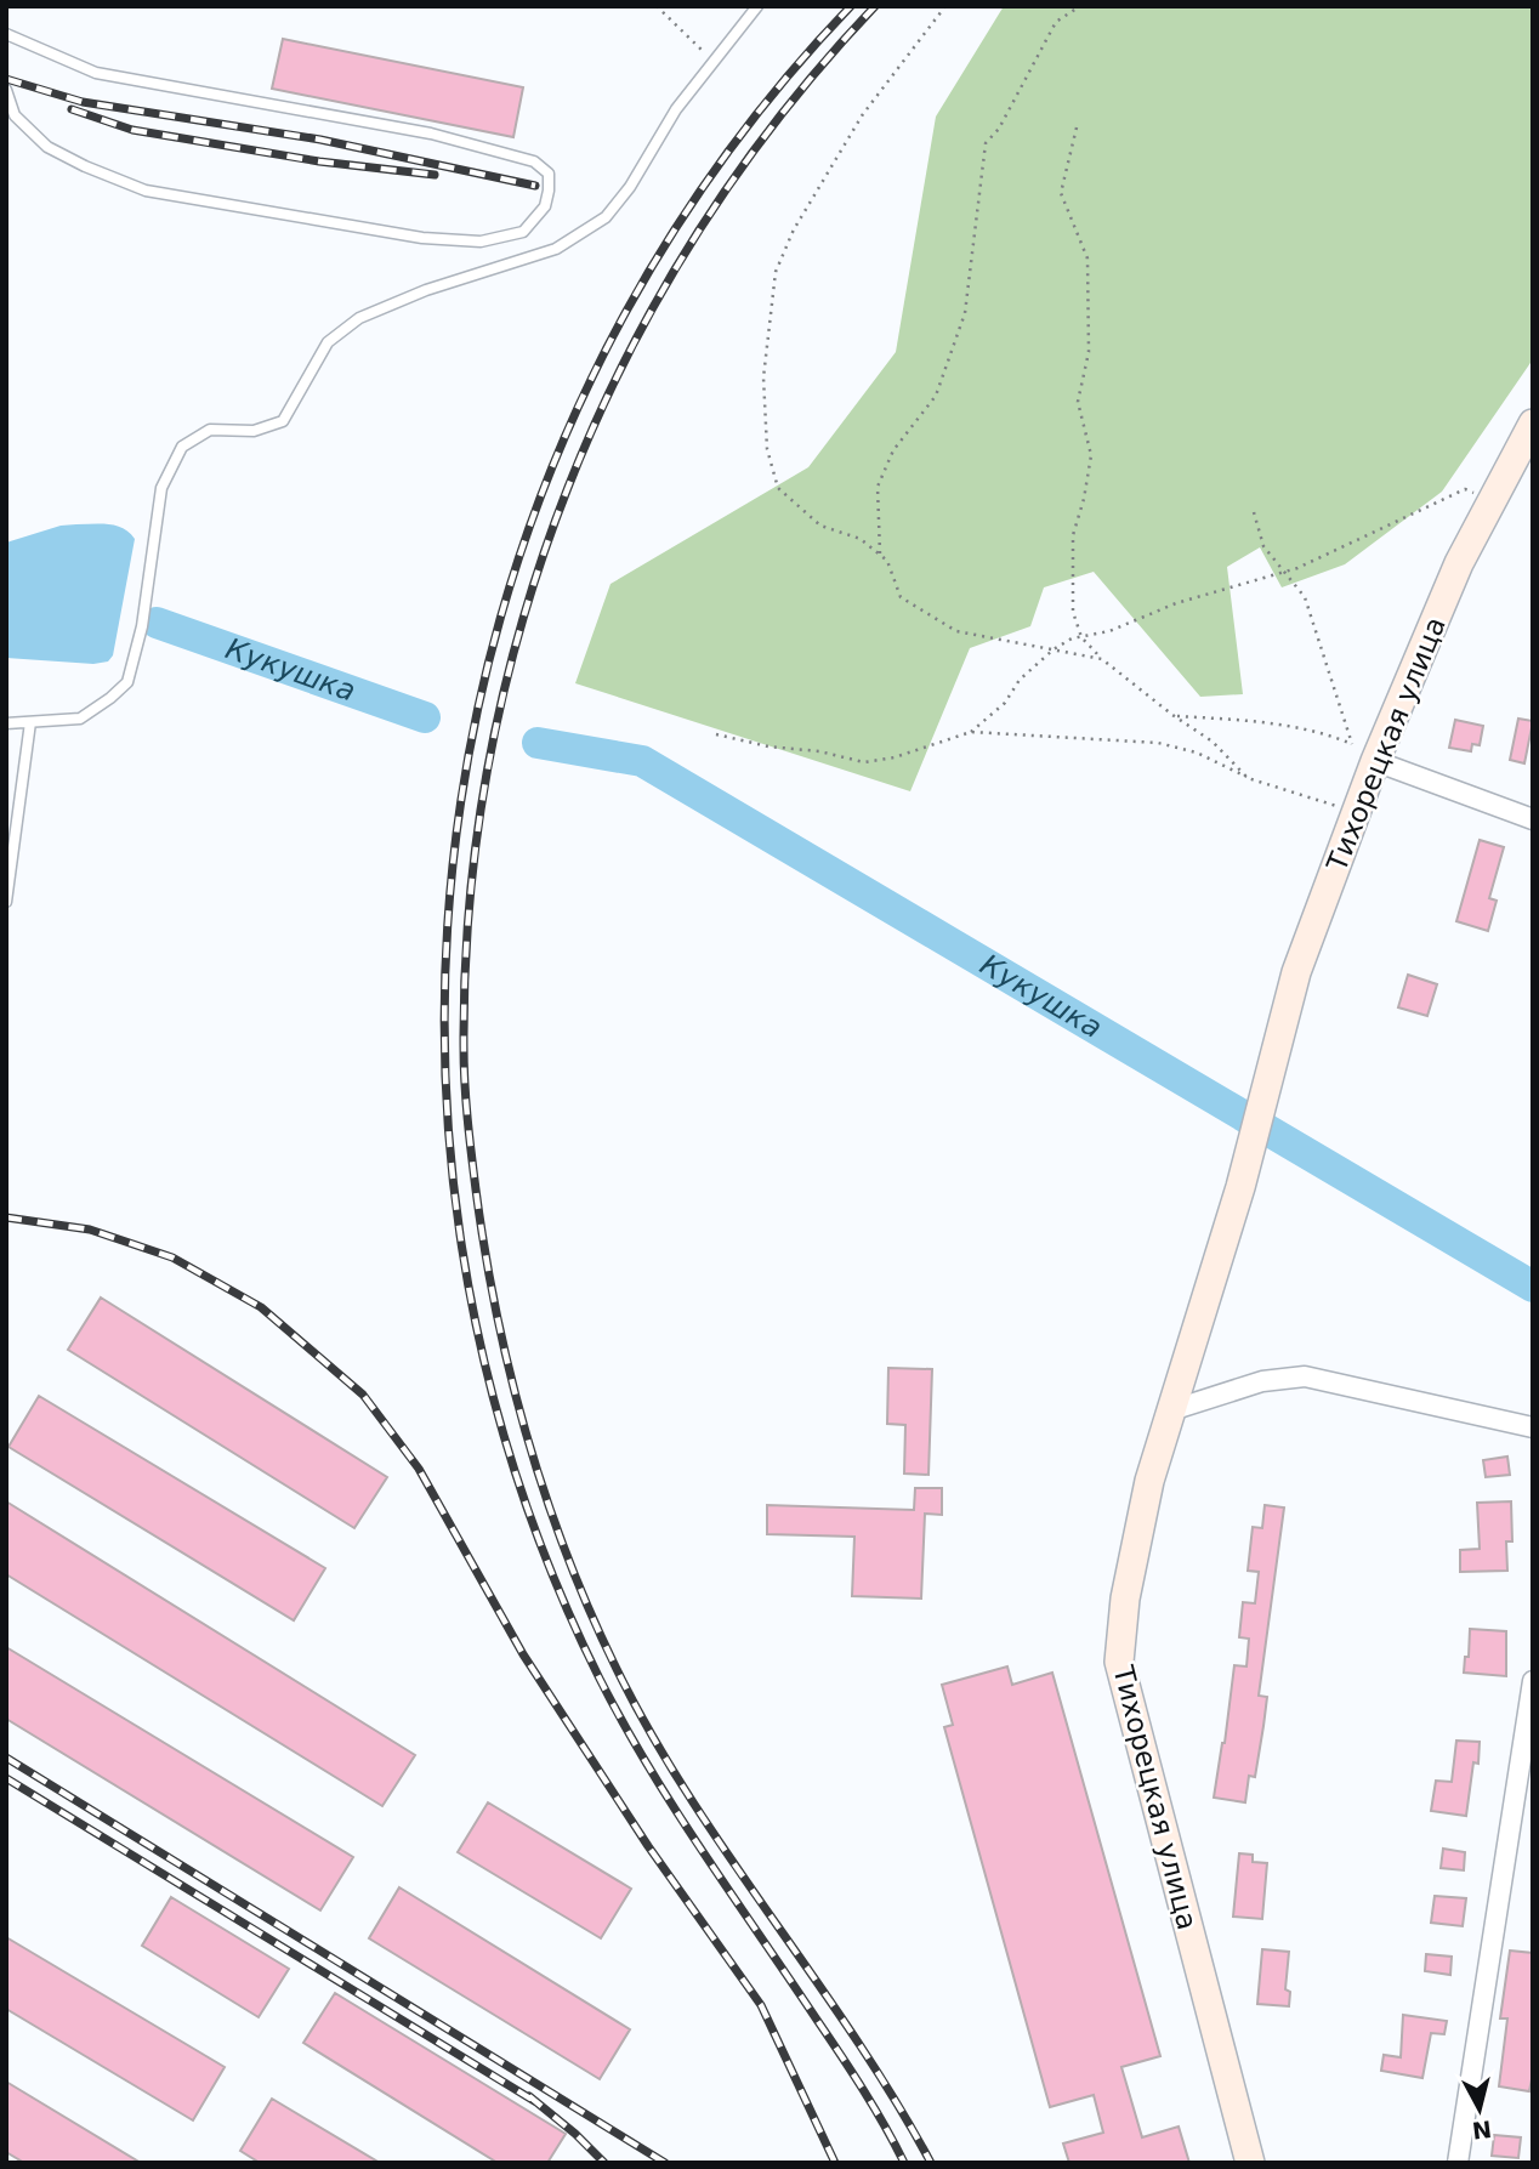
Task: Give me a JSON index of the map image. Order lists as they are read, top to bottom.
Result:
{
  "streets": {
    "street": ["Тихорецкая улица"]
  },
  "water": ["Кукушка"],
  "north": "bottom"
}
